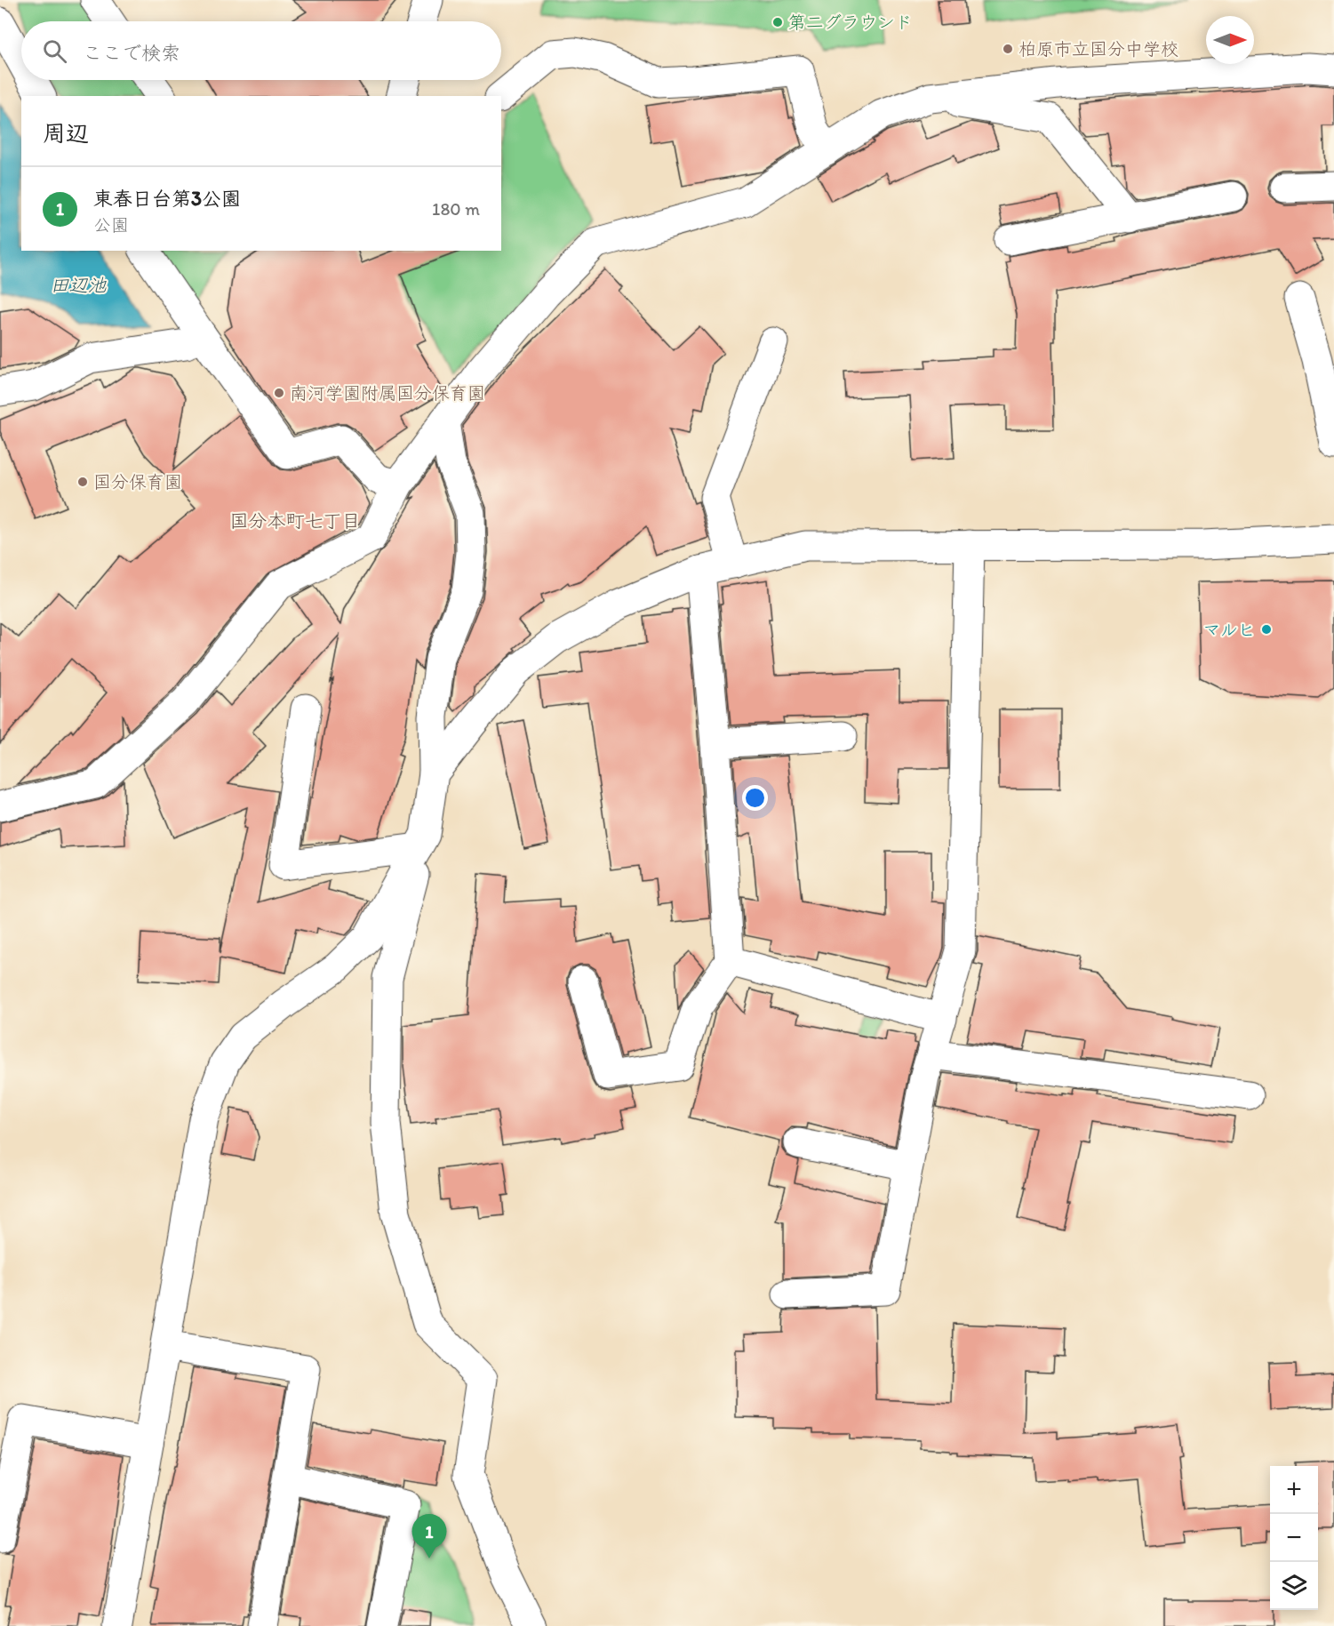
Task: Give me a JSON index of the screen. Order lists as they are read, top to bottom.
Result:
{
  "districts": ["国分本町七丁目"],
  "water": ["田辺池"],
  "places": [
    "第二グラウンド",
    "柏原市立国分中学校",
    "南河学園附属国分保育園",
    "国分保育園",
    "マルヒ"
  ],
  "north": "right",
  "page": {
    "search": "ここで検索",
    "heading": "周辺",
    "list": [
      {
        "mark": "1",
        "name": "東春日台第3公園",
        "note": "公園",
        "value": "180 m"
      }
    ],
    "map_buttons": ["+", "−"],
    "pins": "1"
  }
}
